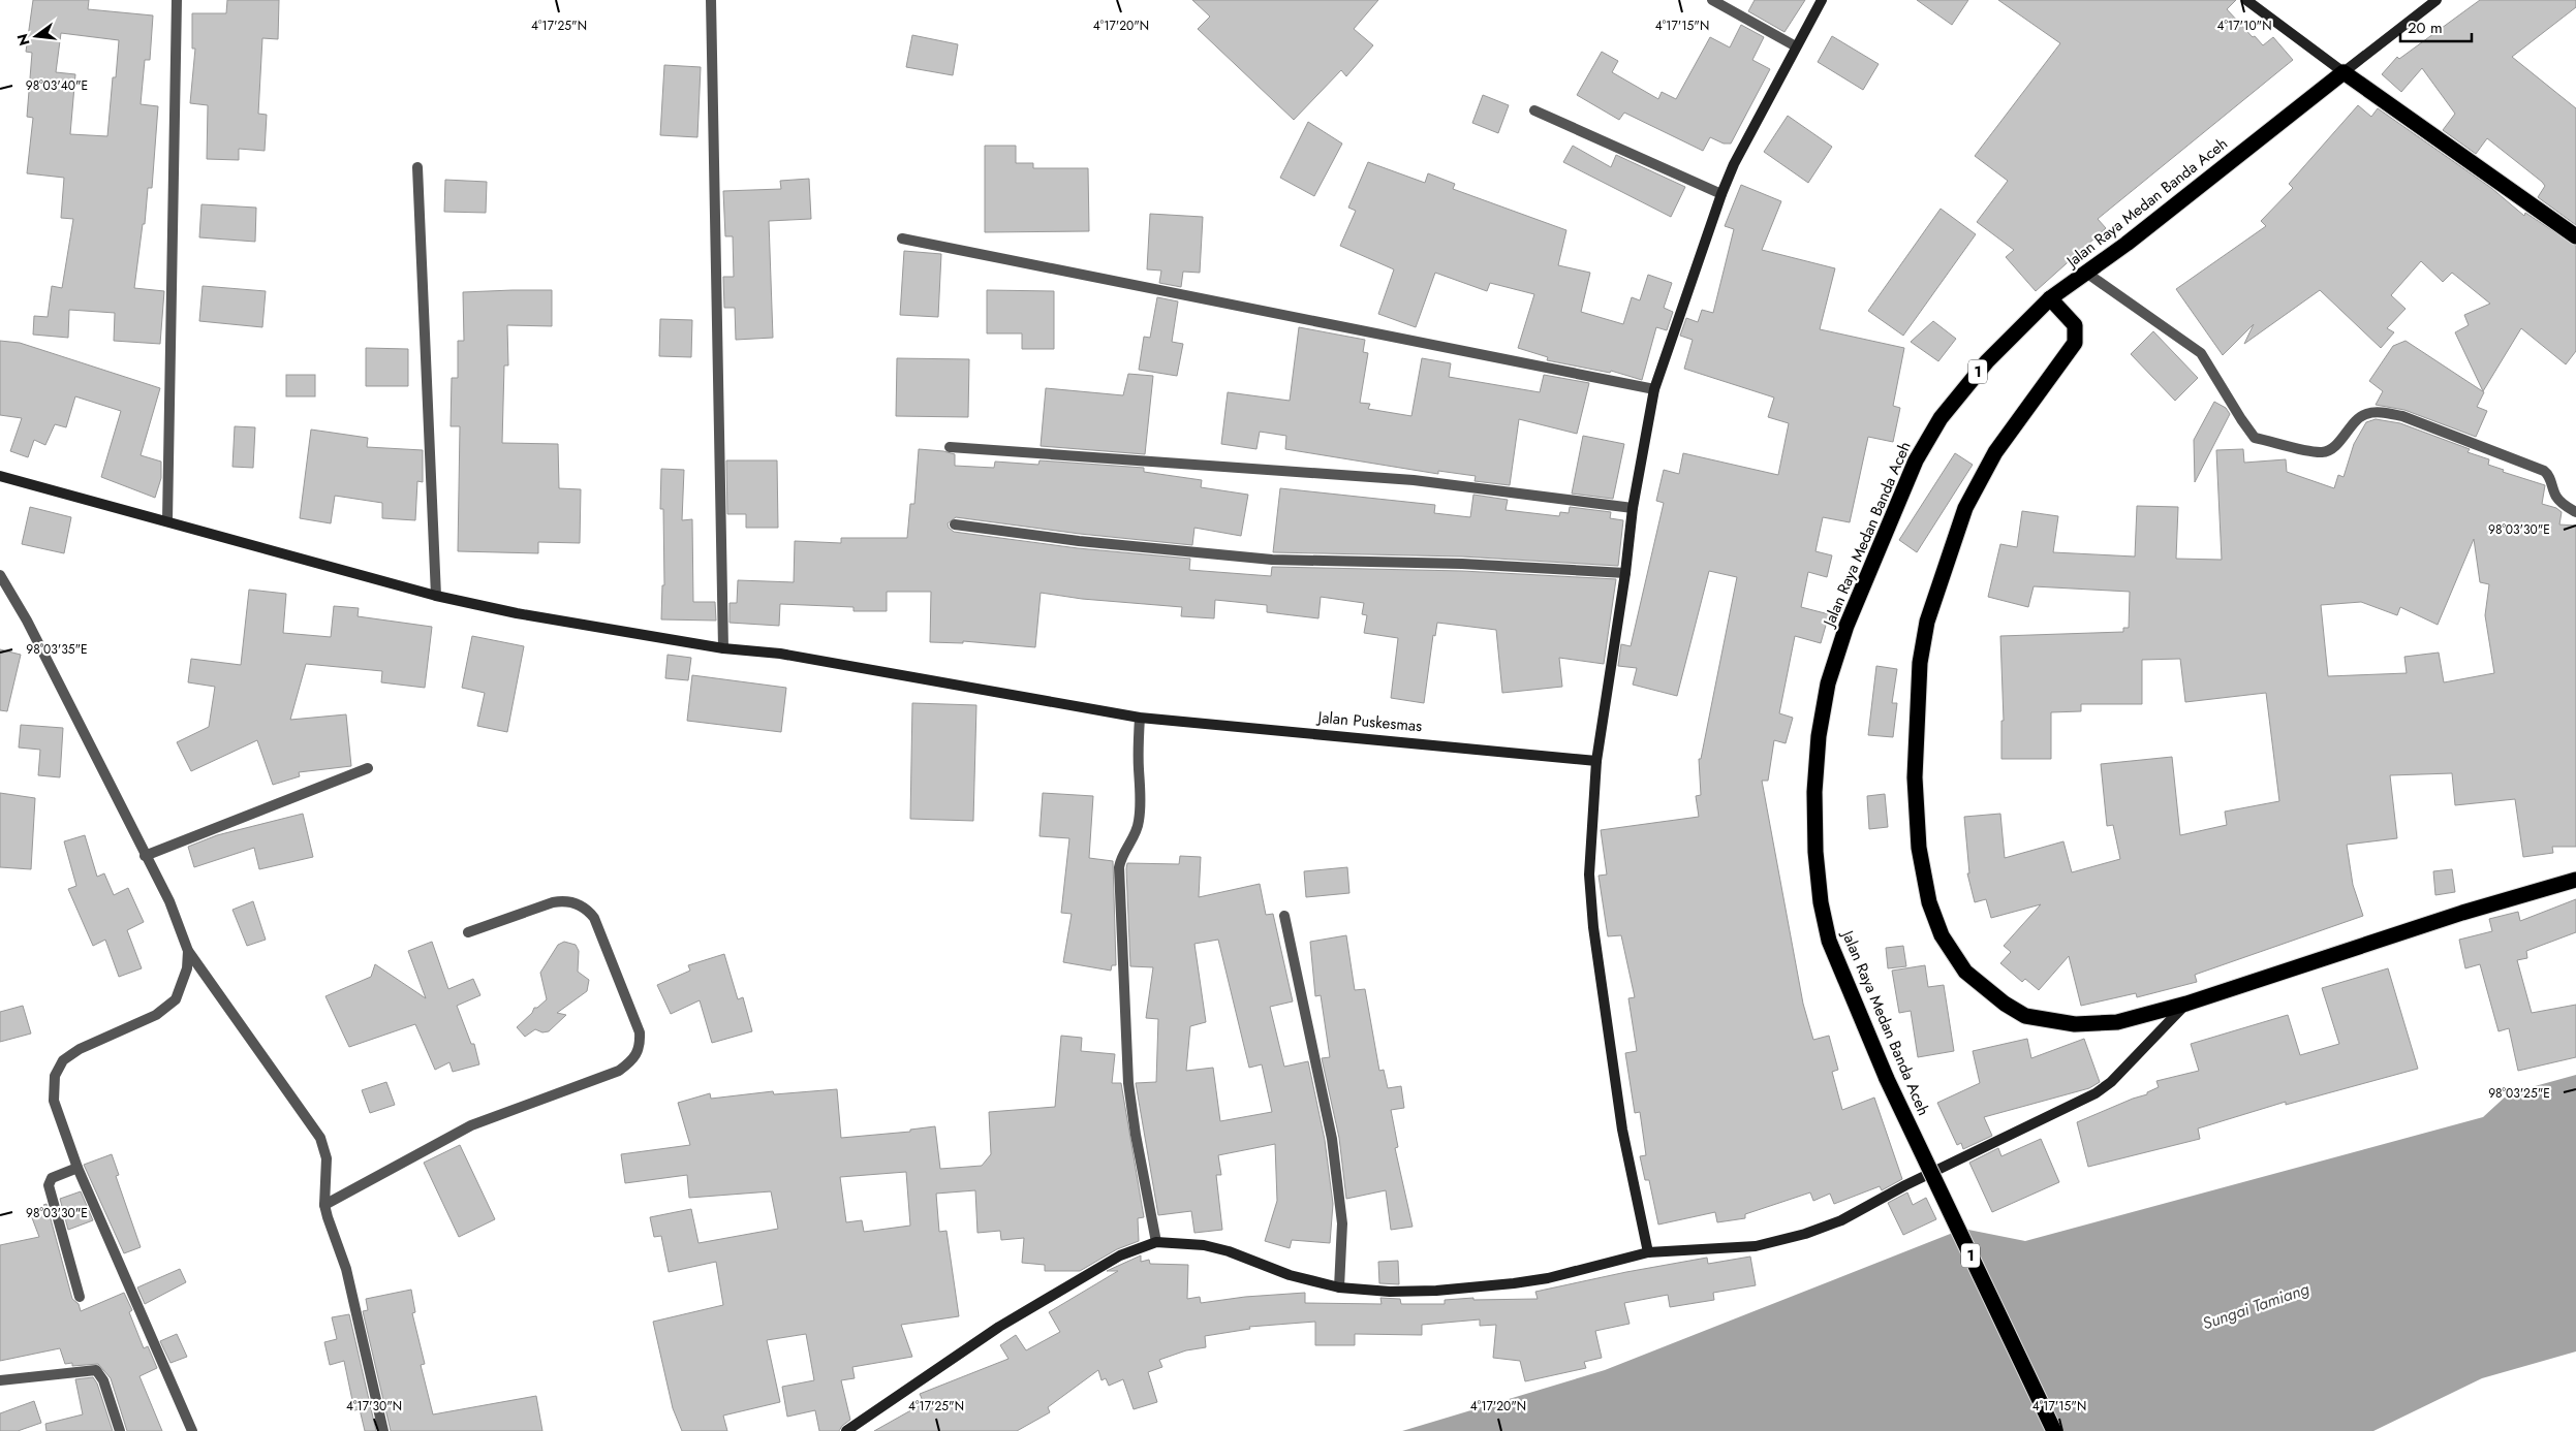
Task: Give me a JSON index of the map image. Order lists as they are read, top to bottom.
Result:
{
  "streets": {
    "highway": ["Jalan Raya Medan Banda Aceh", "1"],
    "street": ["Jalan Puskesmas"]
  },
  "water": ["Sungai Tamiang"],
  "scale_bar": "20 m",
  "north": "left",
  "coordinates": [
    "4°17'25\"N",
    "4°17'20\"N",
    "4°17'15\"N",
    "4°17'10\"N",
    "98°03'40\"E",
    "98°03'30\"E",
    "98°03'35\"E",
    "98°03'25\"E",
    "4°17'30\"N"
  ]
}
